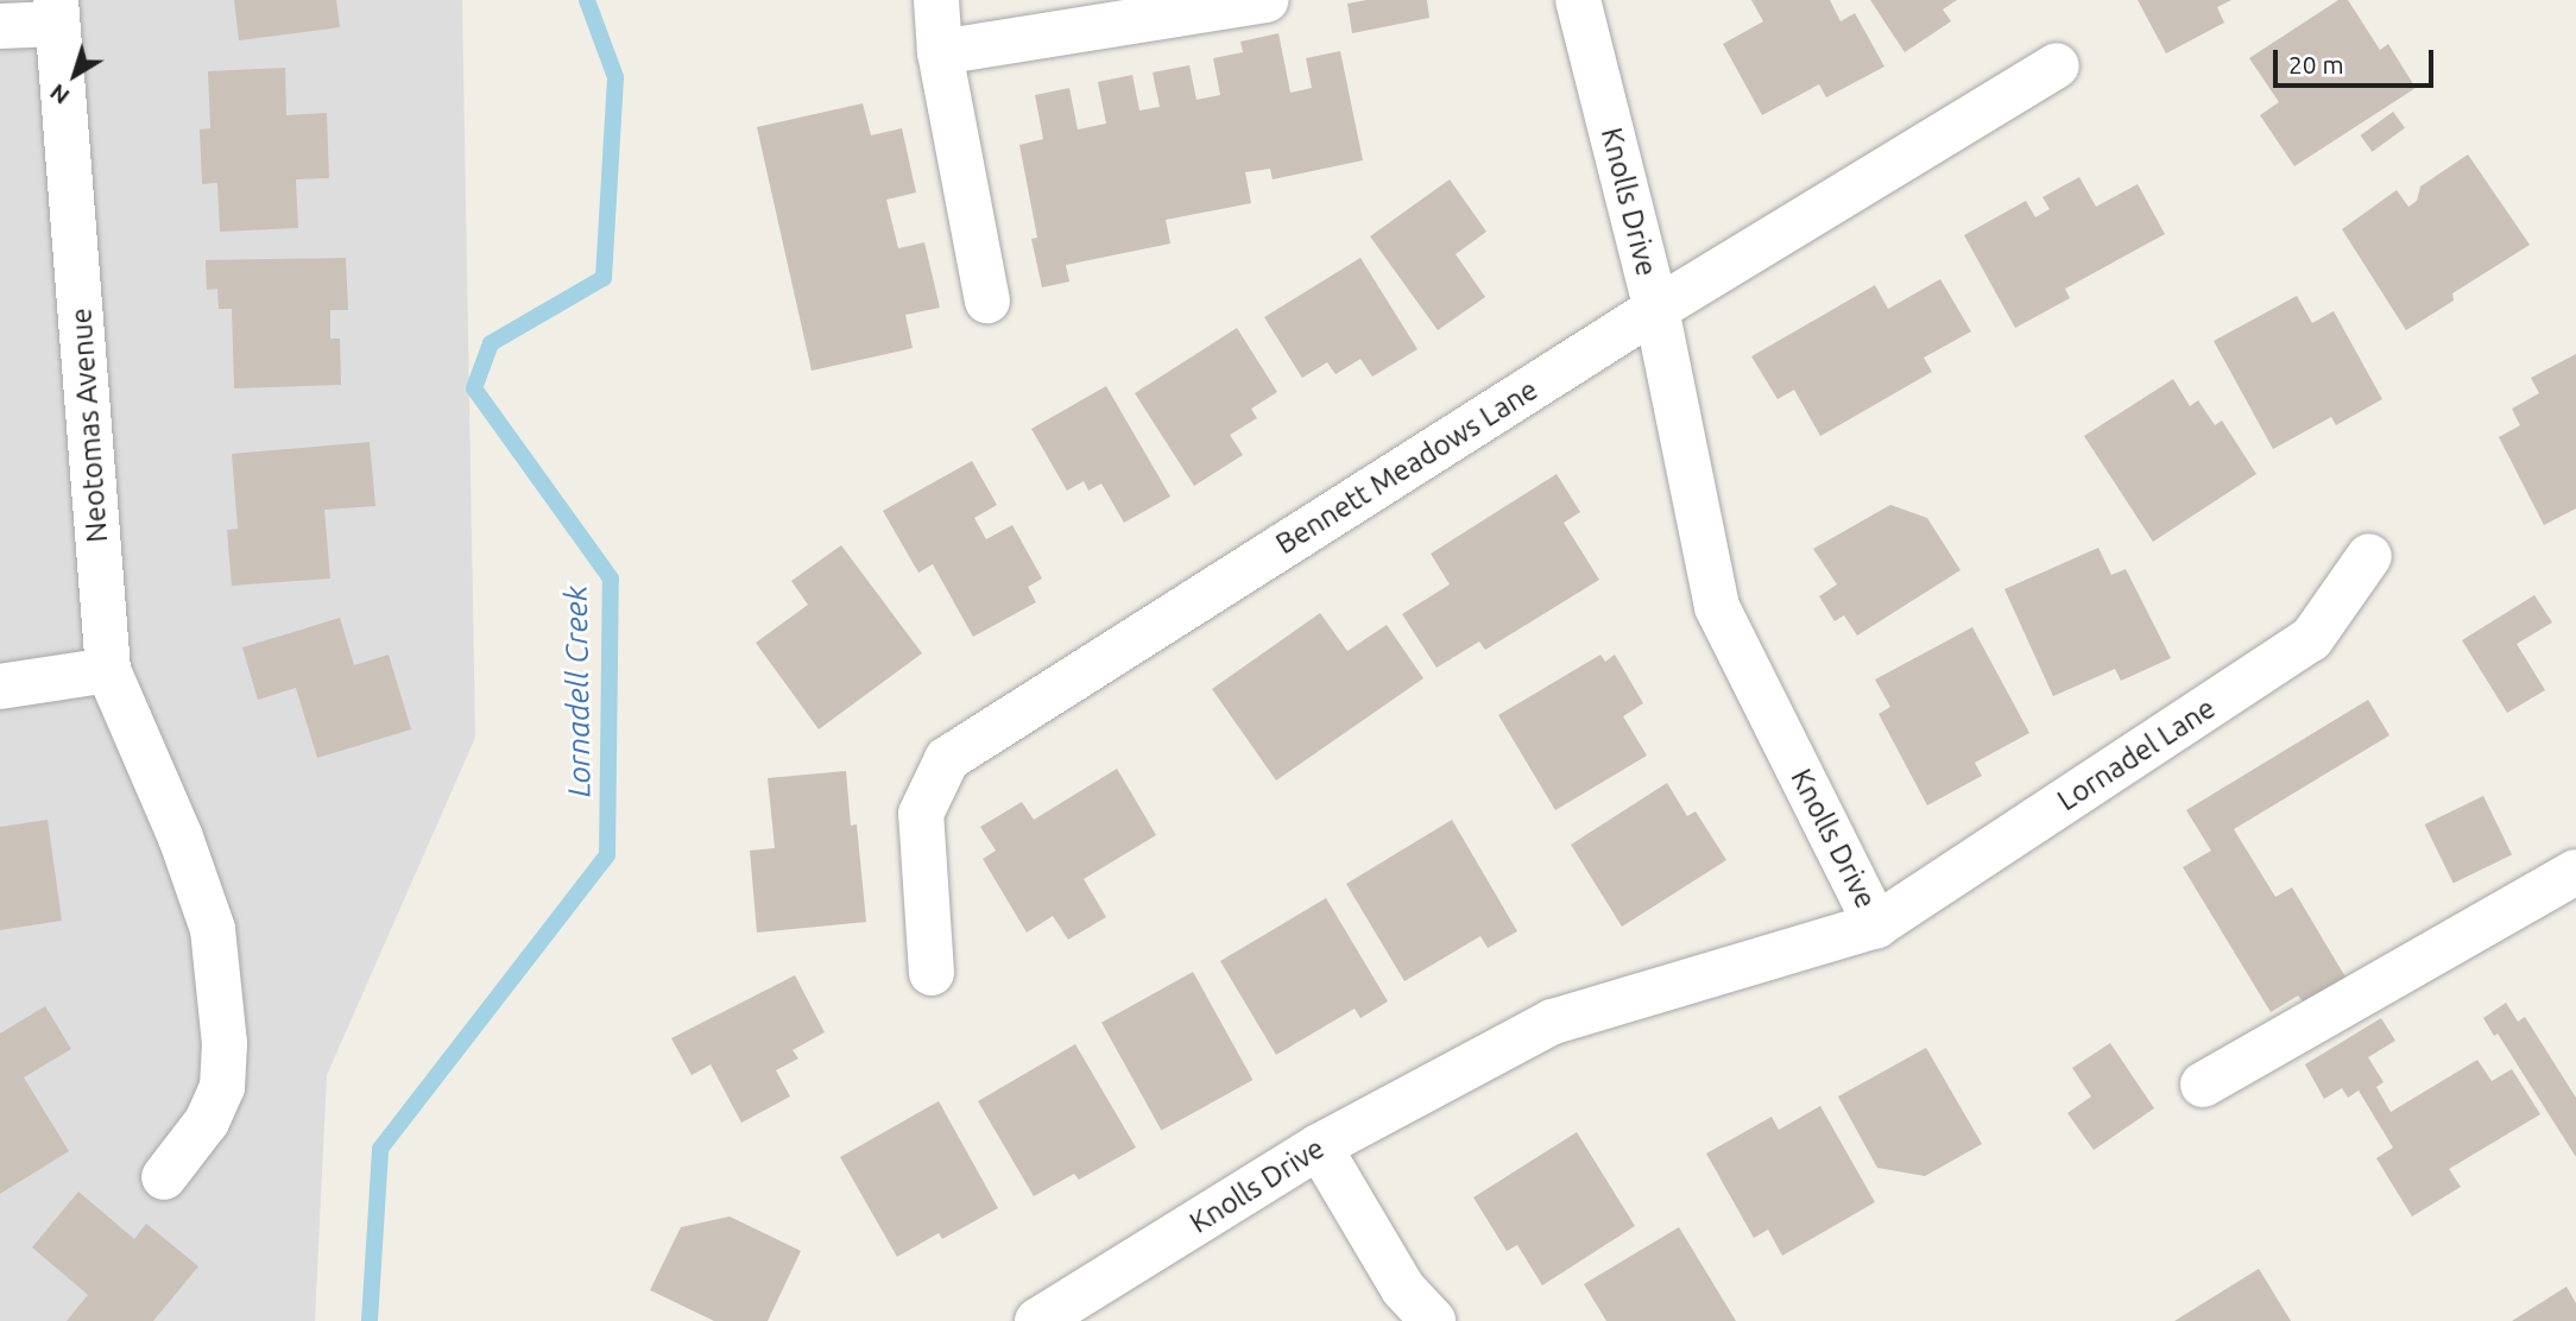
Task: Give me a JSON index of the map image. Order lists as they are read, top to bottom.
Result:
{
  "streets": {
    "street": [
      "Knolls Drive",
      "Neotomas Avenue",
      "Bennett Meadows Lane",
      "Lornadel Lane"
    ]
  },
  "crossings": [
    ["Knolls Drive", "Bennett Meadows Lane"],
    ["Knolls Drive", "Lornadel Lane"]
  ],
  "water": ["Lornadell Creek"],
  "scale_bar": "20 m",
  "north": "bottom left"
}
